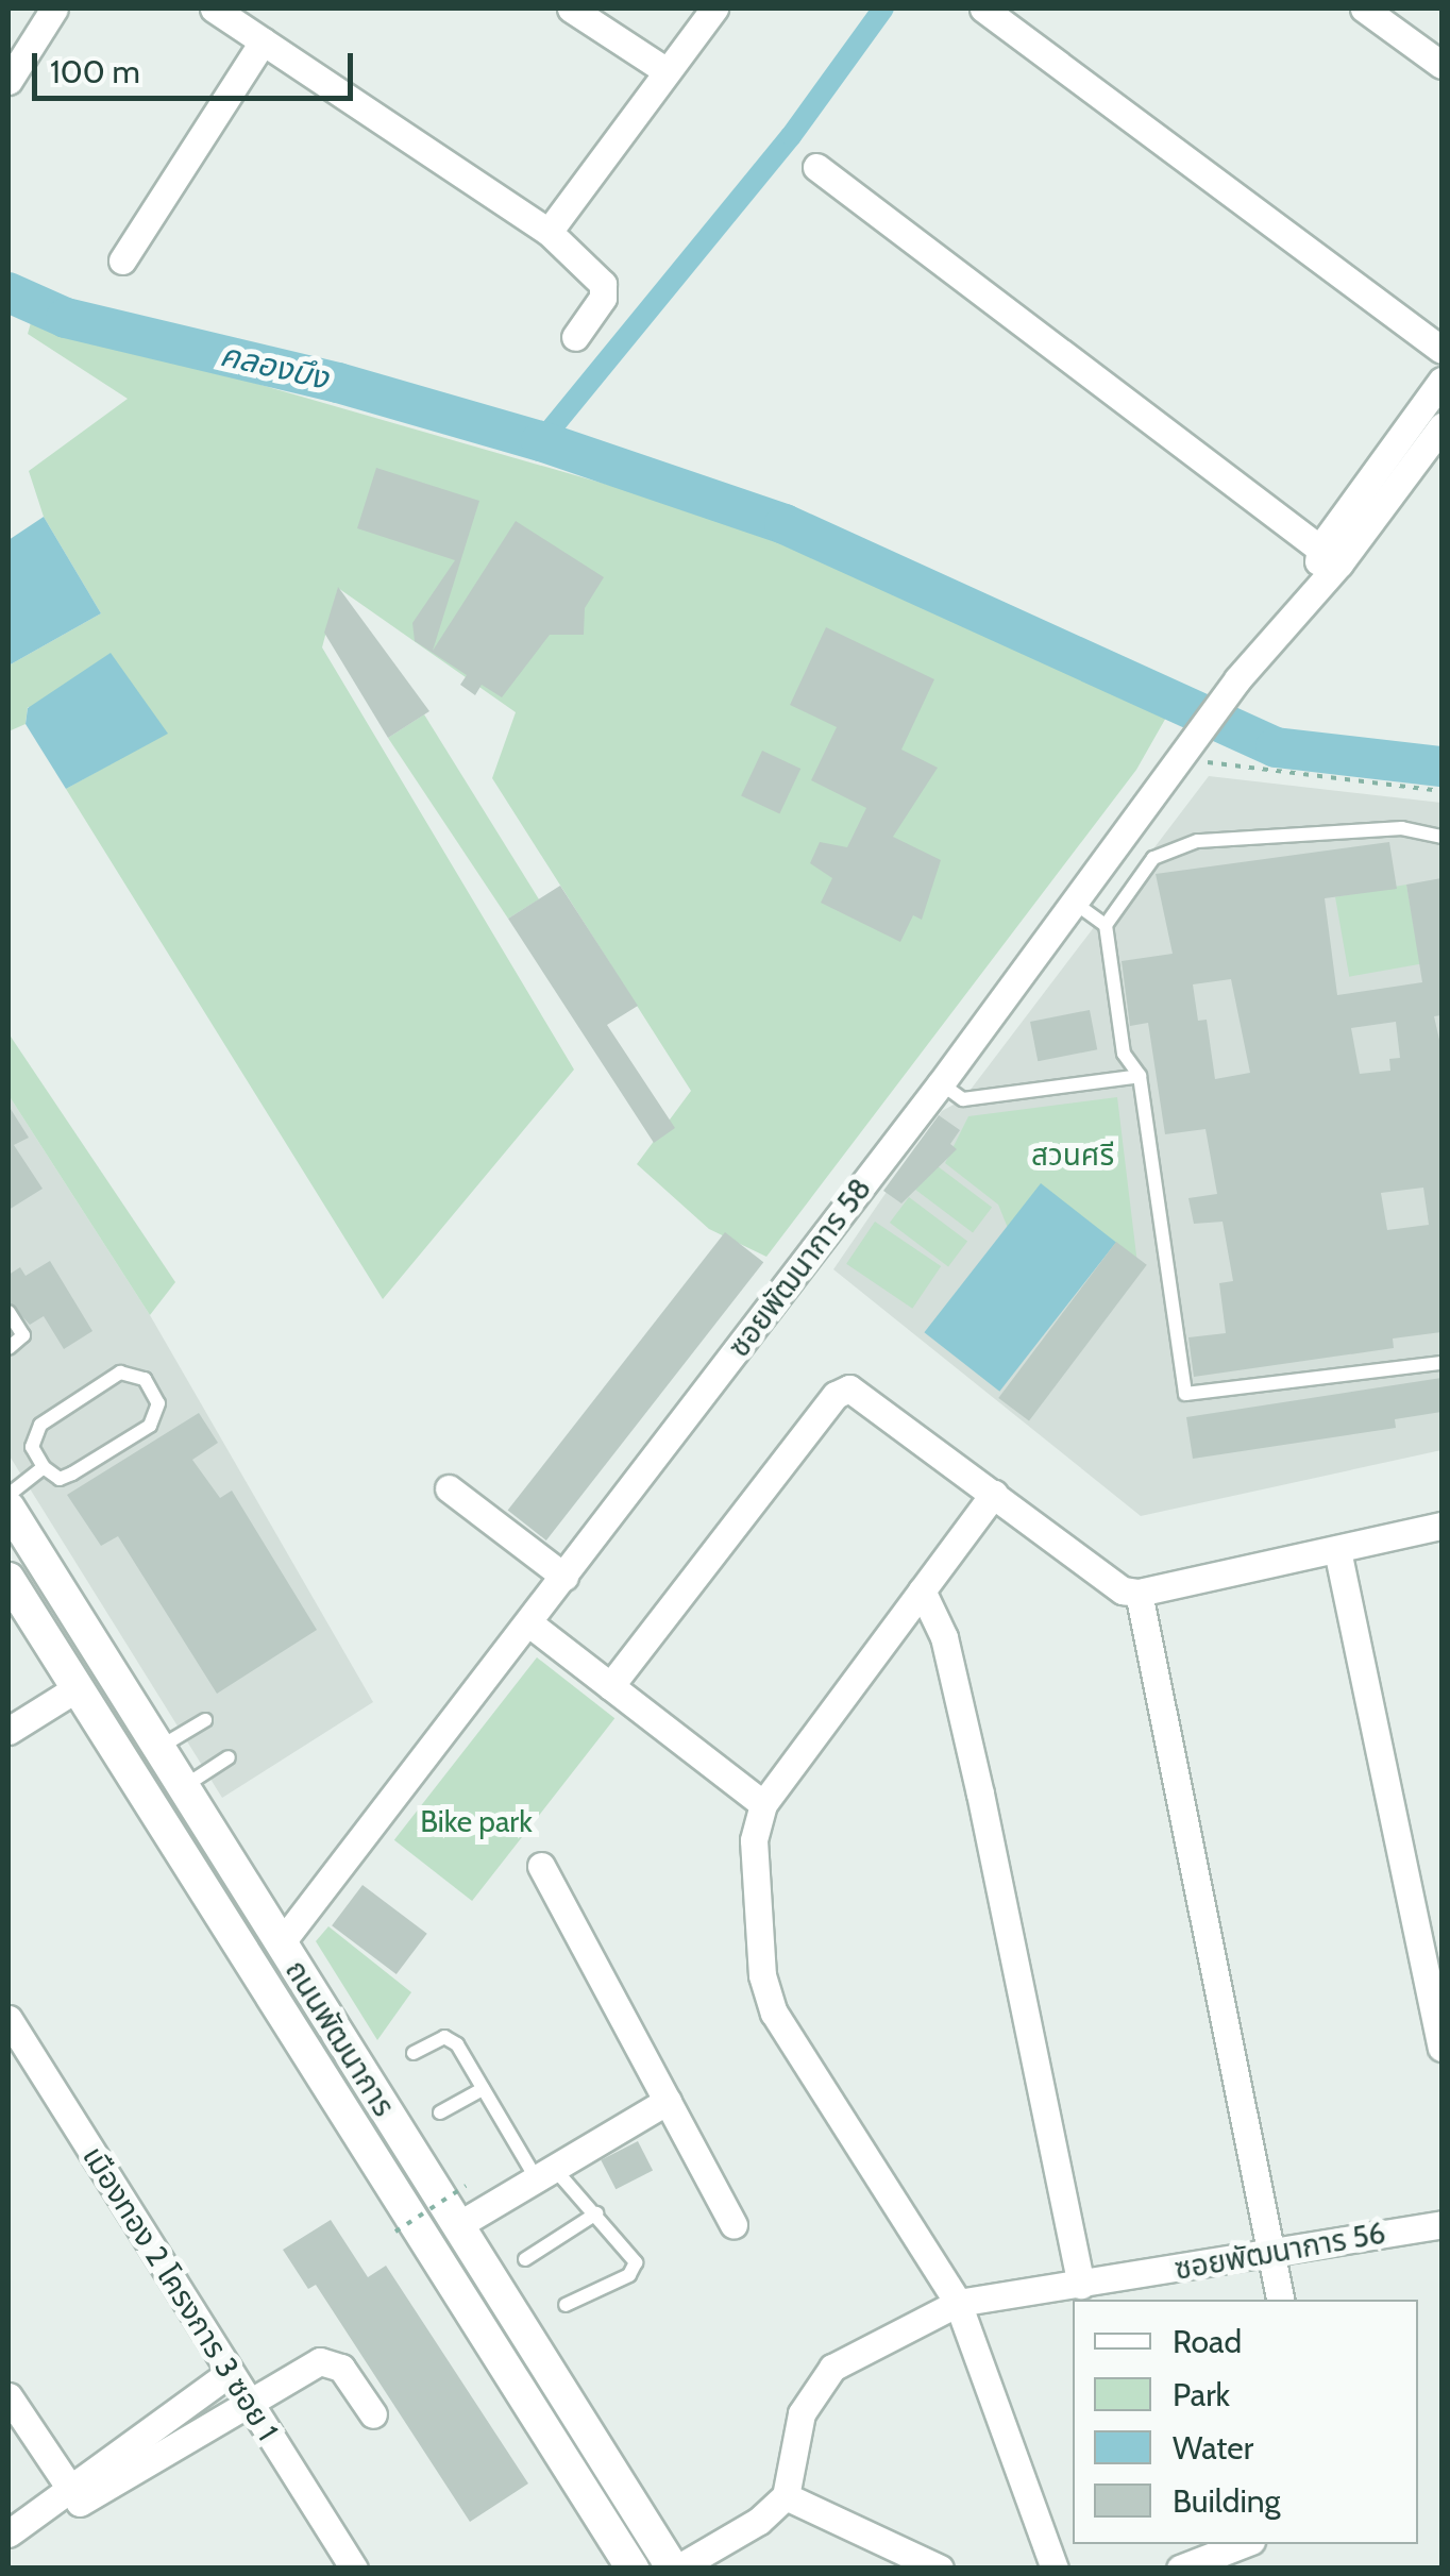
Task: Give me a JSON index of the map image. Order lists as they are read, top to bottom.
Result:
{
  "streets": {
    "main road": ["ถนนพัฒนาการ"],
    "street": ["ซอยพัฒนาการ 58", "ซอยพัฒนาการ 56", "เมืองทอง 2 โครงการ 3 ซอย 1"]
  },
  "crossings": [
    ["ซอยพัฒนาการ 58", "ถนนพัฒนาการ"]
  ],
  "water": ["คลองบึง"],
  "parks": ["สวนศรี", "Bike park"],
  "legend": [
    "Road",
    "Park",
    "Water",
    "Building"
  ],
  "scale_bar": "100 m"
}
